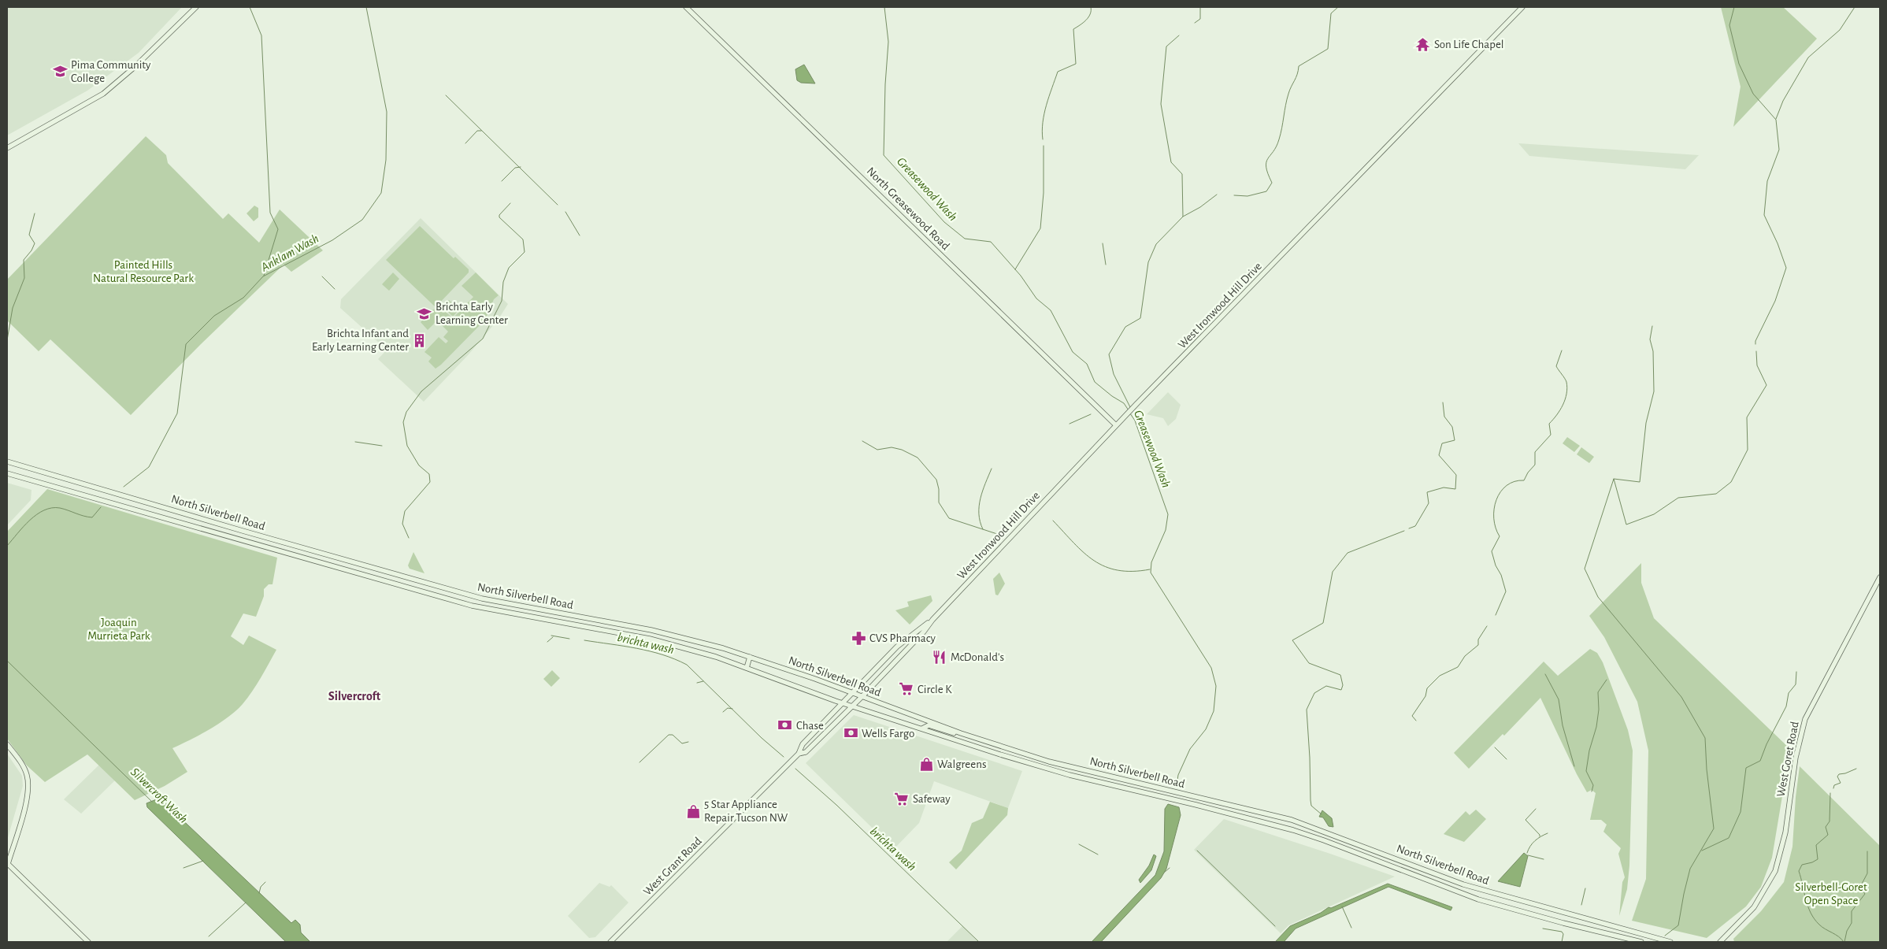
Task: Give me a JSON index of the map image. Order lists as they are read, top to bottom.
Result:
{
  "streets": {
    "main road": [
      "North Greasewood Road",
      "West Ironwood Hill Drive",
      "North Silverbell Road",
      "West Goret Road",
      "West Grant Road"
    ]
  },
  "crossings": [
    ["North Greasewood Road", "West Ironwood Hill Drive"],
    ["West Ironwood Hill Drive", "North Silverbell Road"],
    ["West Ironwood Hill Drive", "West Grant Road"],
    ["North Silverbell Road", "West Grant Road"]
  ],
  "districts": ["Silvercroft"],
  "water": [
    "Greasewood Wash",
    "Anklam Wash",
    "brichta wash",
    "Silvercroft Wash"
  ],
  "parks": ["Painted Hills Natural Resource Park", "Joaquin Murrieta Park", "Silverbell-Goret Open Space"],
  "places": {
    "temple": ["Son Life Chapel"],
    "school or university": ["Pima Community College", "Brichta Early Learning Center"],
    "building": ["Brichta Infant and Early Learning Center"],
    "pharmacy": ["CVS Pharmacy"],
    "restaurant": ["McDonald's"],
    "supermarket": ["Circle K", "Safeway"],
    "bank": ["Chase", "Wells Fargo"],
    "shop": ["Walgreens", "5 Star Appliance Repair Tucson NW"]
  }
}
